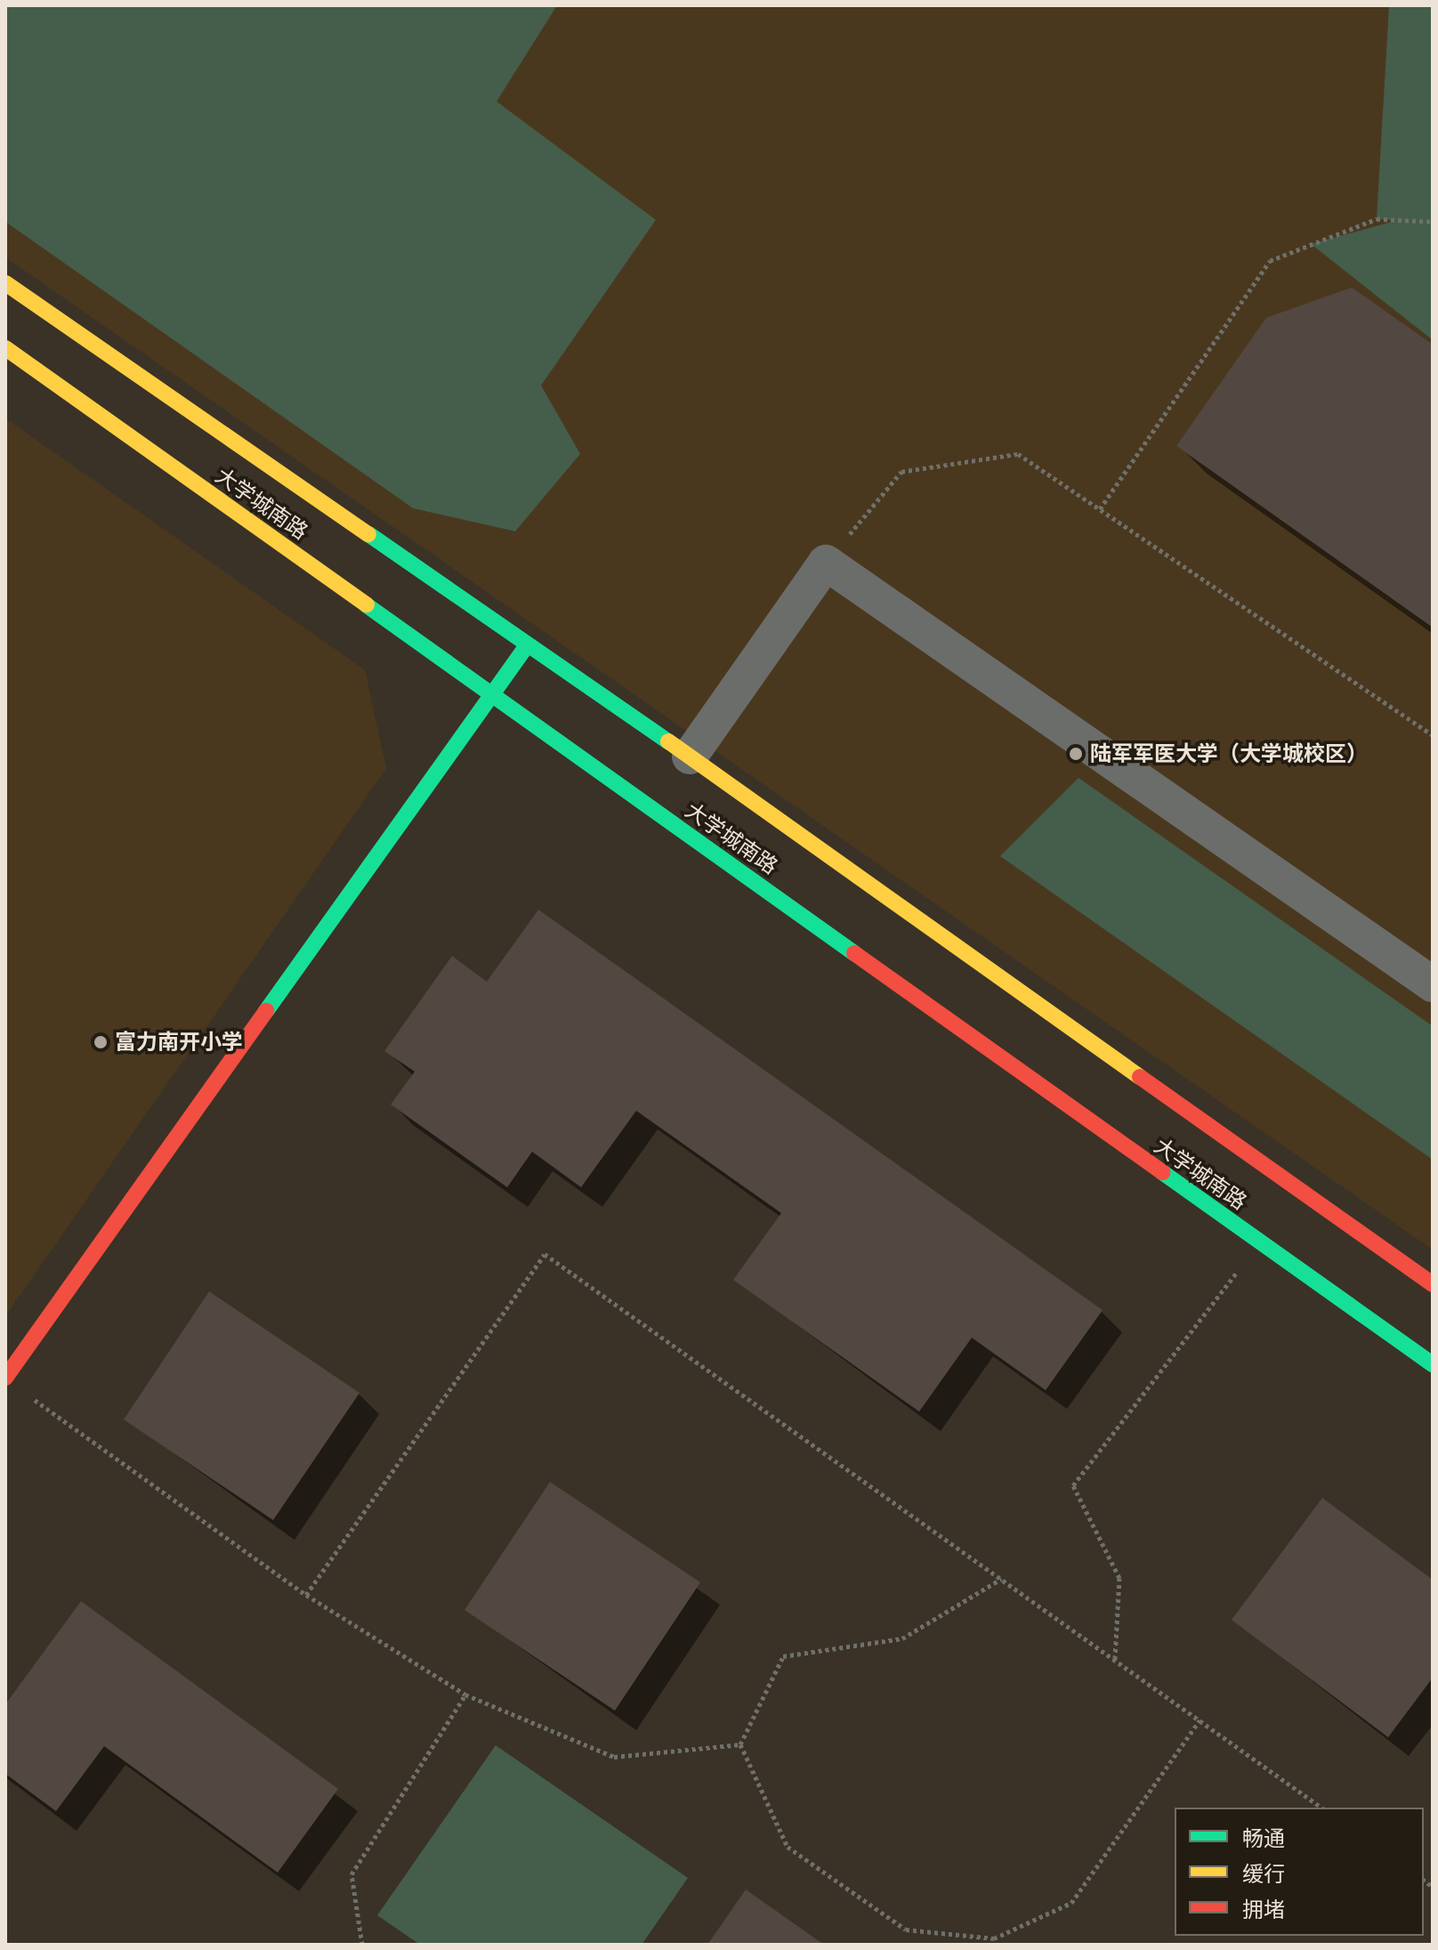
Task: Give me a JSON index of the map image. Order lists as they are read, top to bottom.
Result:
{
  "streets": {
    "main road": ["大学城南路"]
  },
  "places": ["陆军军医大学（大学城校区）", "富力南开小学"],
  "legend": ["畅通", "缓行", "拥堵"]
}
